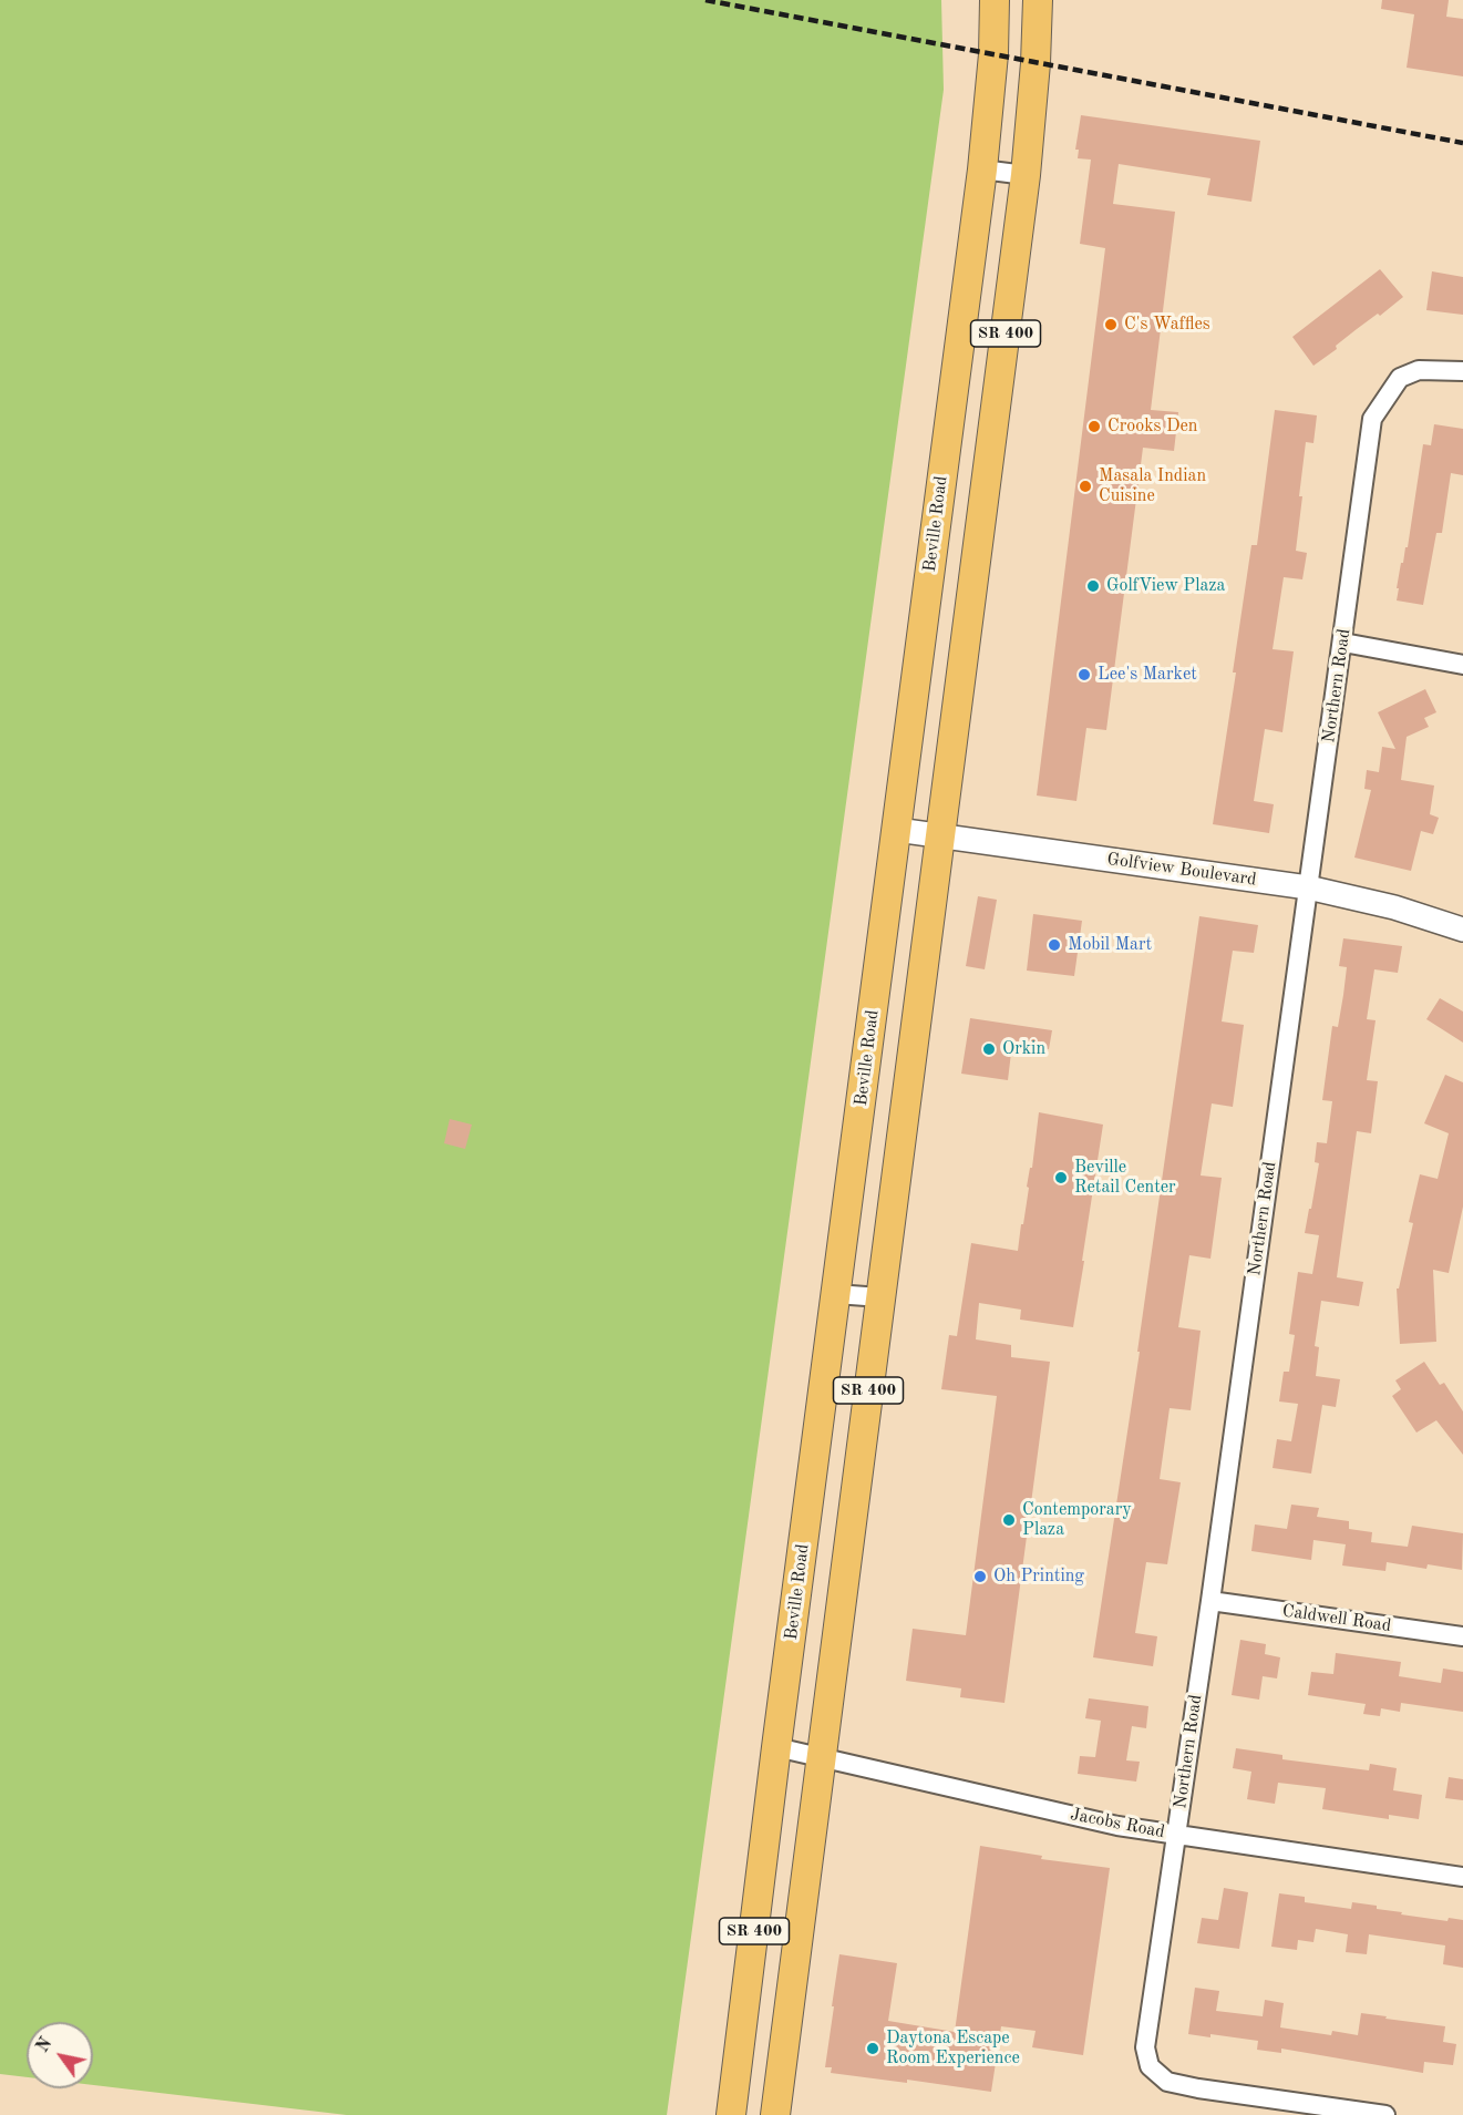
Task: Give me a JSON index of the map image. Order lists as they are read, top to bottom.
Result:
{
  "streets": {
    "main road": ["SR 400", "Beville Road"],
    "street": [
      "Northern Road",
      "Golfview Boulevard",
      "Caldwell Road",
      "Jacobs Road"
    ]
  },
  "crossings": [
    ["SR 400", "Golfview Boulevard"],
    ["SR 400", "Jacobs Road"],
    ["Beville Road", "Golfview Boulevard"],
    ["Beville Road", "Jacobs Road"],
    ["Northern Road", "Golfview Boulevard"],
    ["Northern Road", "Caldwell Road"],
    ["Northern Road", "Jacobs Road"]
  ],
  "places": [
    "C's Waffles",
    "Crooks Den",
    "Masala Indian Cuisine",
    "GolfView Plaza",
    "Lee's Market",
    "Mobil Mart",
    "Orkin",
    "Beville Retail Center",
    "Contemporary Plaza",
    "Oh Printing",
    "Daytona Escape Room Experience"
  ],
  "north": "top left"
}
